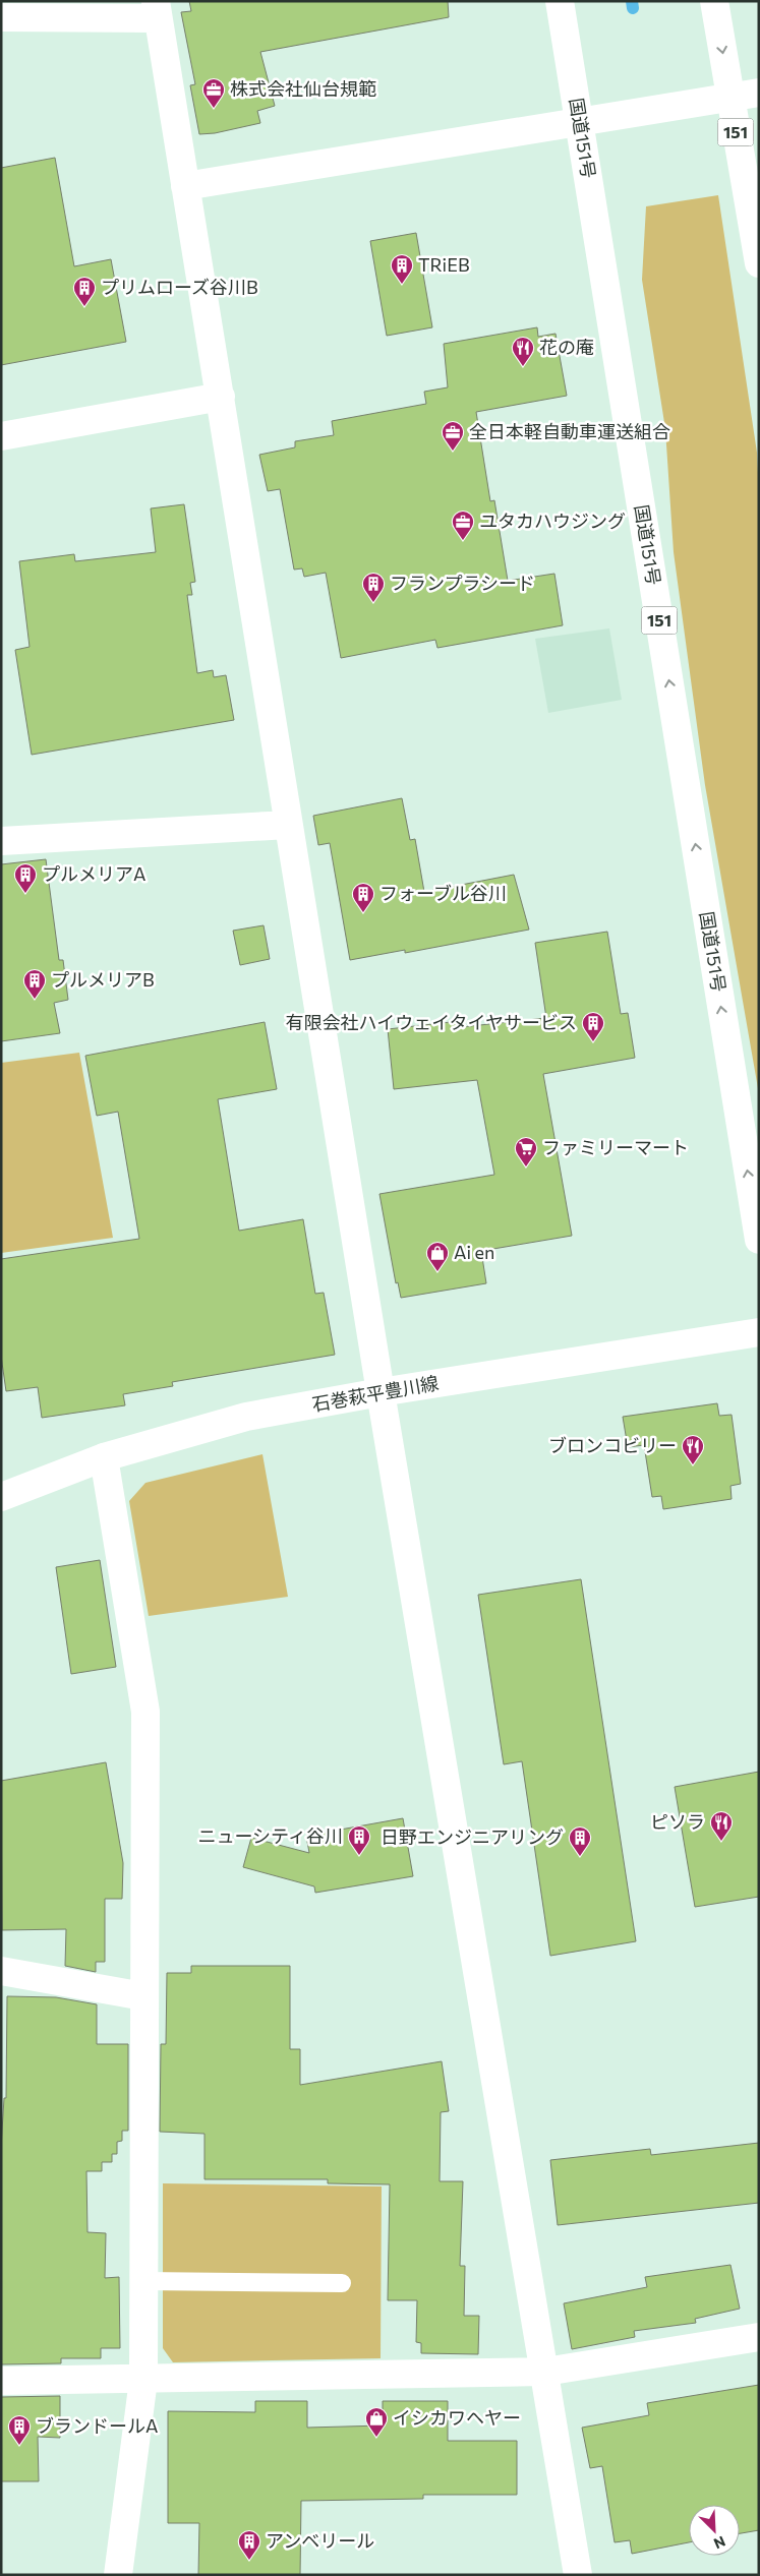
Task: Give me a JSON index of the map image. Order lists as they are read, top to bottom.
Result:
{
  "streets": {
    "main road": ["151", "国道151号", "石巻萩平豊川線"]
  },
  "one_way": ["国道151号"],
  "places": {
    "office": ["株式会社仙台規範", "全日本軽自動車運送組合", "ユタカハウジング"],
    "building": [
      "TRiEB",
      "プリムローズ谷川B",
      "フランプラシード",
      "プルメリアA",
      "フォーブル谷川",
      "プルメリアB",
      "有限会社ハイウェイタイヤサービス",
      "ニューシティ谷川",
      "日野エンジニアリング",
      "ブランドールA",
      "アンベリール"
    ],
    "restaurant": ["花の庵", "ブロンコビリー", "ピソラ"],
    "supermarket": ["ファミリーマート"],
    "shop": ["Ai en", "イシカワヘヤー"]
  },
  "north": "bottom right"
}
